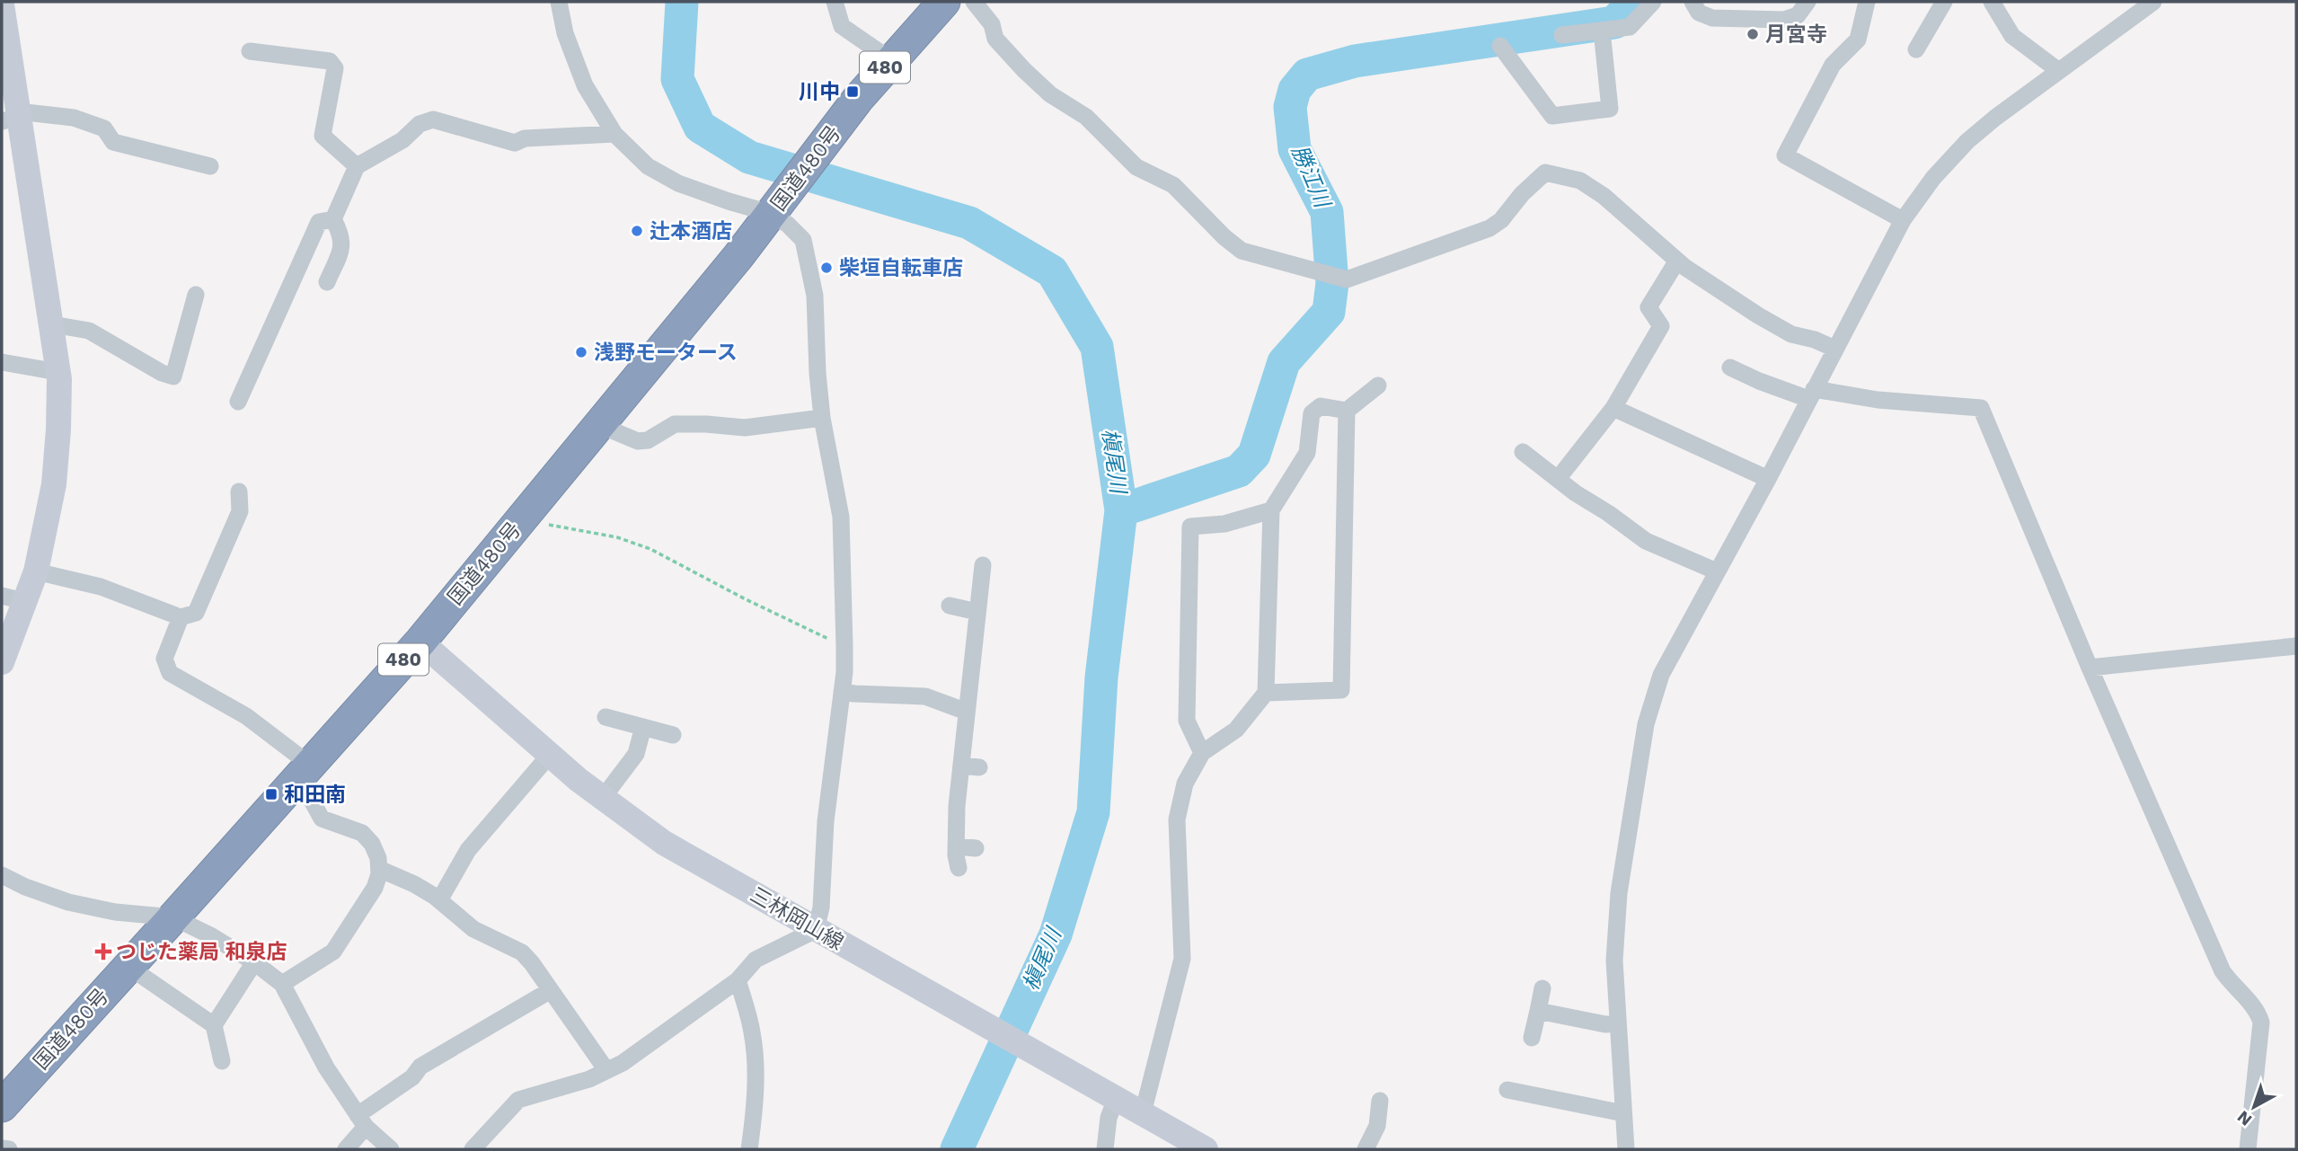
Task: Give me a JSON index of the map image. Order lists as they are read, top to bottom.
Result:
{
  "streets": {
    "highway": ["480", "国道480号"],
    "main road": ["三林岡山線"]
  },
  "crossings": [
    ["国道480号", "三林岡山線"]
  ],
  "water": ["勝江川", "槇尾川"],
  "places": {
    "other": [
      "月宮寺",
      "辻本酒店",
      "柴垣自転車店",
      "浅野モータース"
    ],
    "transit": ["川中", "和田南"],
    "health": ["つじた薬局 和泉店"]
  },
  "north": "bottom left"
}
